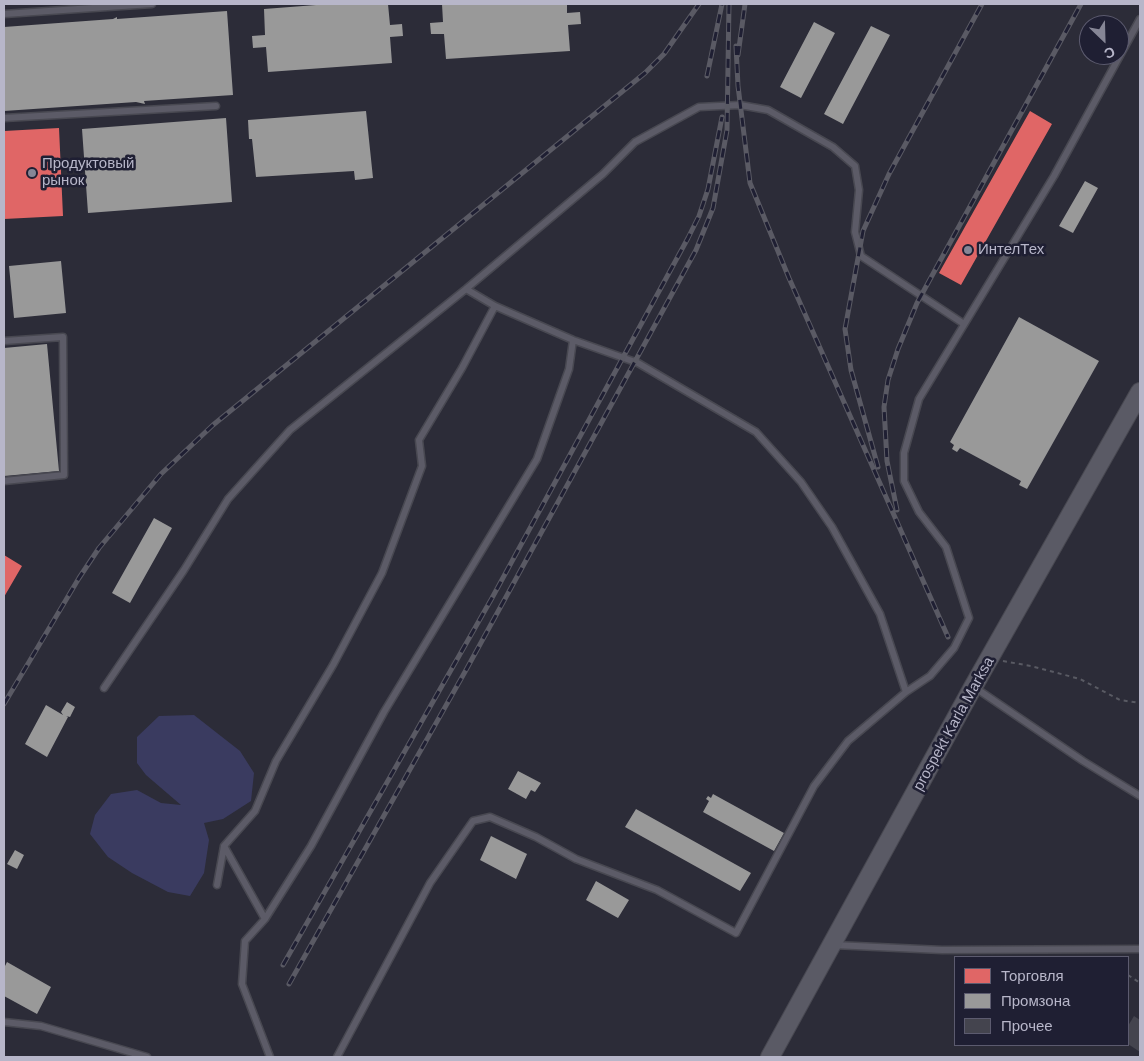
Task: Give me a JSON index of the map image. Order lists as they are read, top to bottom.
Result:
{
  "streets": {
    "main road": ["prospekt Karla Marksa"]
  },
  "places": ["Продуктовый рынок", "ИнтелТех"],
  "legend": ["Торговля", "Промзона", "Прочее"],
  "north": "bottom right"
}
